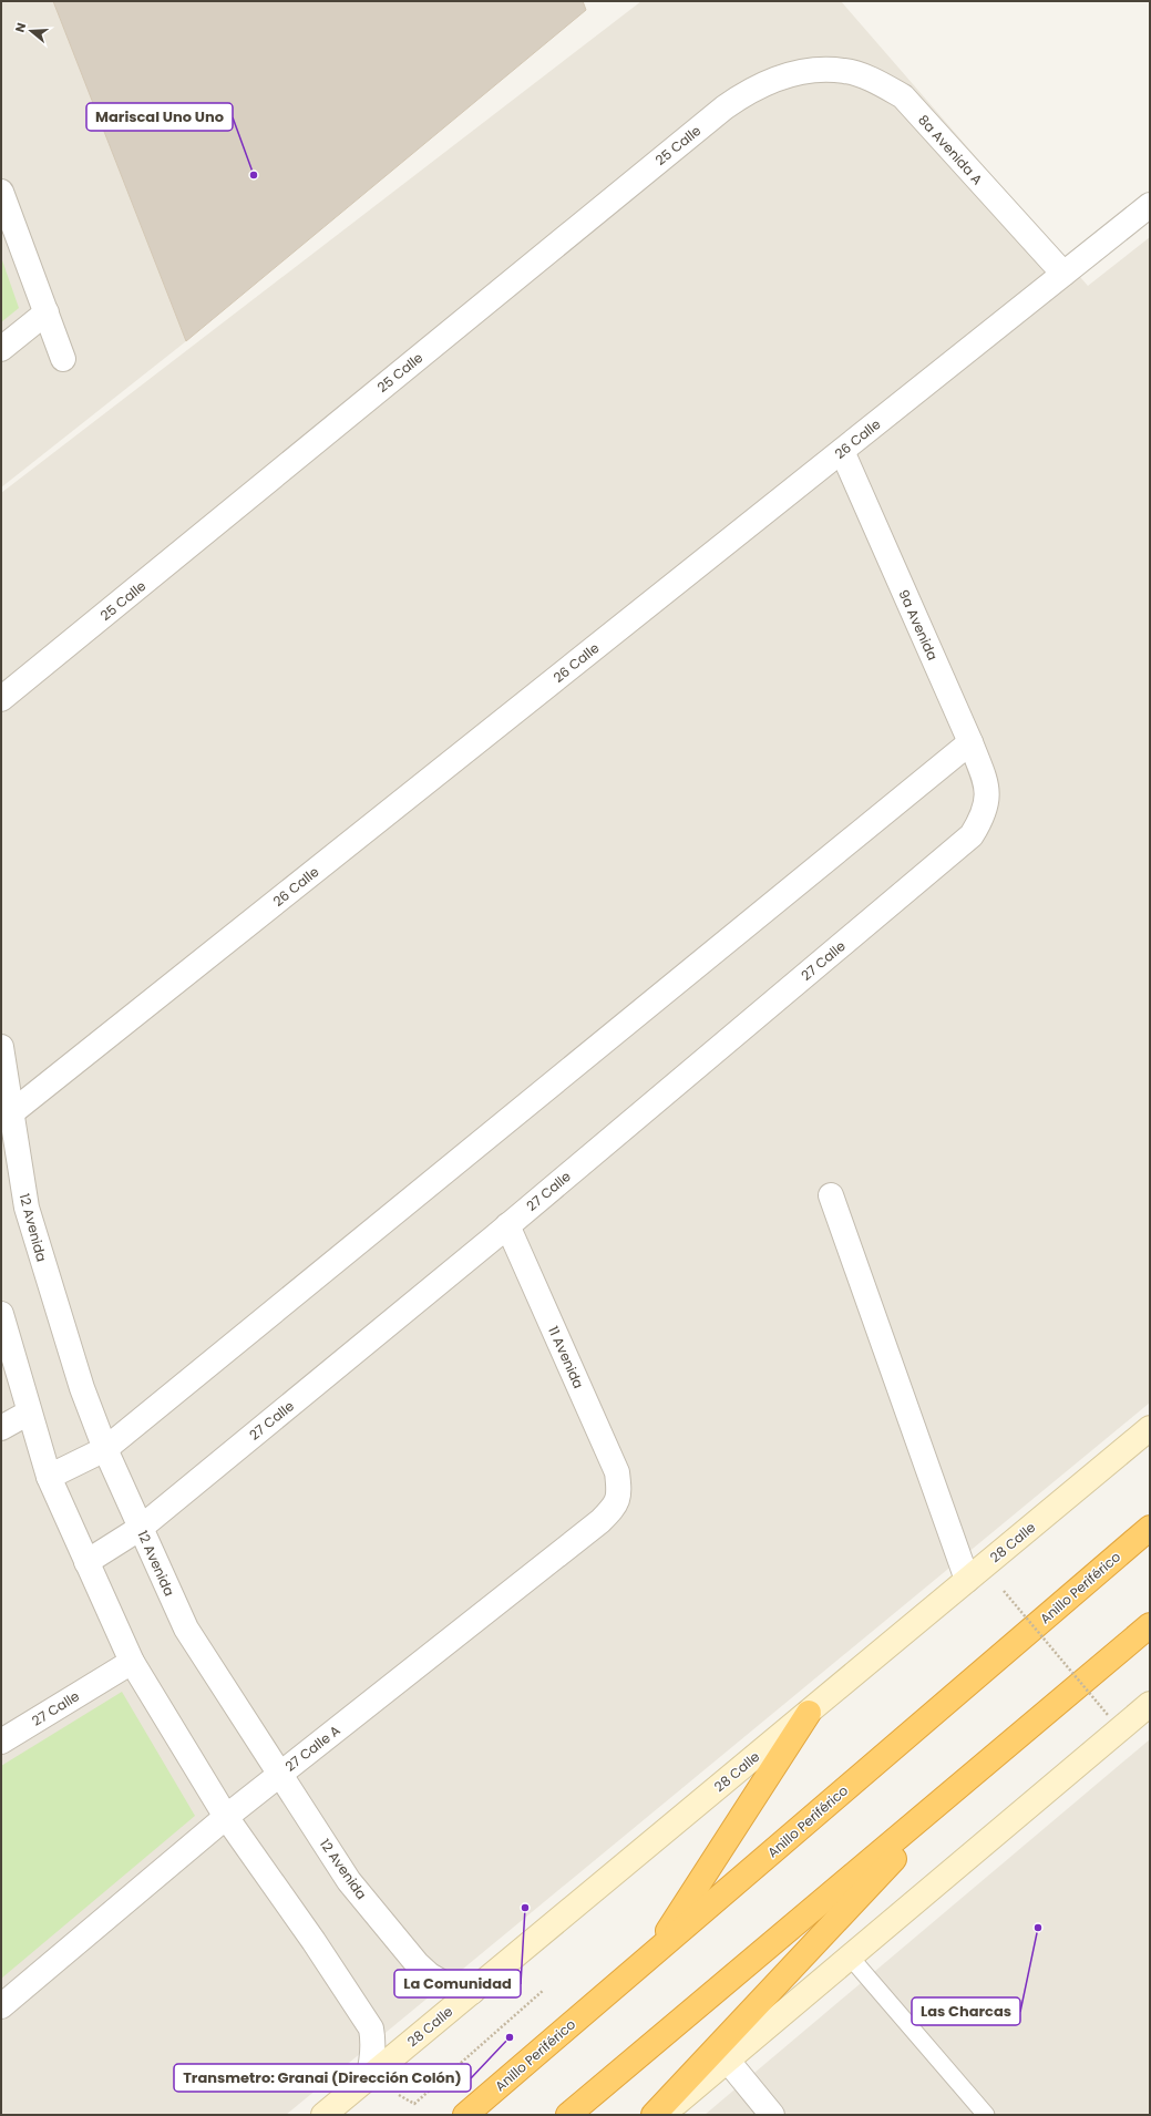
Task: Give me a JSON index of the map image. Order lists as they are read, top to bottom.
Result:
{
  "streets": {
    "highway": ["Anillo Periférico"],
    "street": [
      "25 Calle",
      "8a Avenida A",
      "26 Calle",
      "9a Avenida",
      "27 Calle",
      "12 Avenida",
      "11 Avenida",
      "28 Calle",
      "27 Calle A"
    ]
  },
  "crossings": [
    ["25 Calle", "8a Avenida A"],
    ["8a Avenida A", "26 Calle"],
    ["26 Calle", "9a Avenida"],
    ["26 Calle", "12 Avenida"],
    ["9a Avenida", "27 Calle"],
    ["27 Calle", "12 Avenida"],
    ["27 Calle", "11 Avenida"],
    ["12 Avenida", "28 Calle"],
    ["12 Avenida", "27 Calle A"],
    ["11 Avenida", "27 Calle A"]
  ],
  "places": [
    "Mariscal Uno Uno",
    "La Comunidad",
    "Las Charcas",
    "Transmetro: Granai (Dirección Colón)"
  ],
  "north": "left"
}
